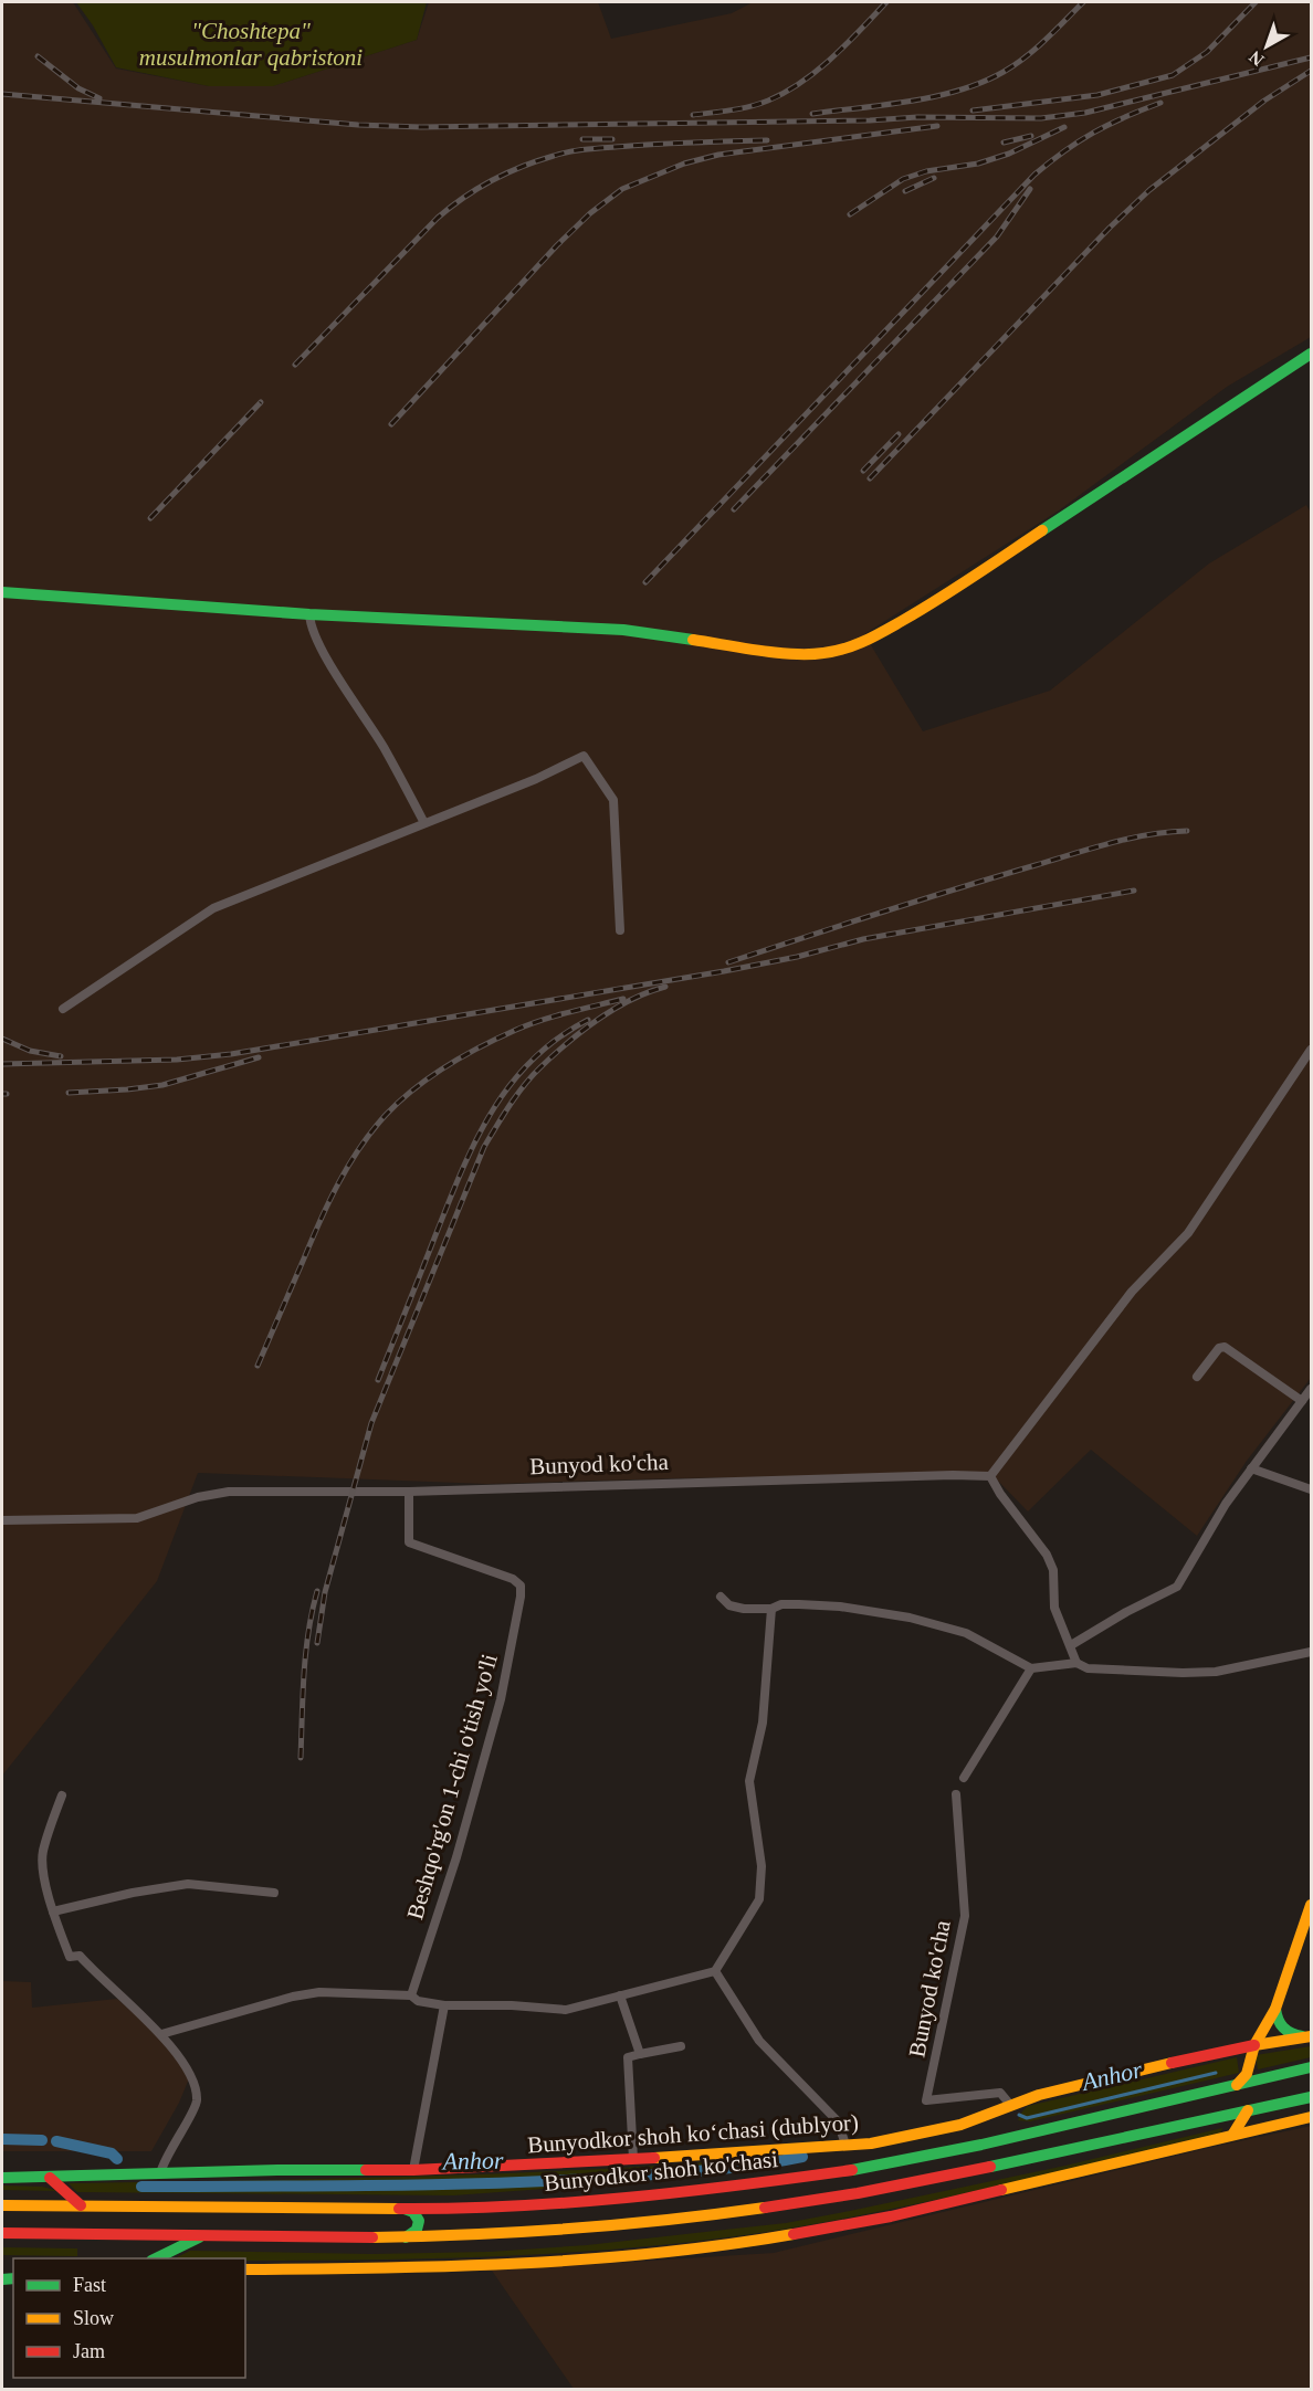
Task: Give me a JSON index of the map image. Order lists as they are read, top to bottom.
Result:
{
  "streets": {
    "main road": ["Bunyodkor shoh koʻchasi (dublyor)", "Bunyodkor shoh ko'chasi"],
    "street": ["Bunyod ko'cha", "Beshqo'rg'on 1-chi o'tish yo'li"]
  },
  "crossings": [
    ["Bunyod ko'cha", "Beshqo'rg'on 1-chi o'tish yo'li"],
    ["Bunyod ko'cha", "Bunyodkor shoh koʻchasi (dublyor)"]
  ],
  "water": ["Anhor"],
  "parks": ["\"Choshtepa\" musulmonlar qabristoni"],
  "legend": ["Fast", "Slow", "Jam"],
  "north": "bottom left"
}
